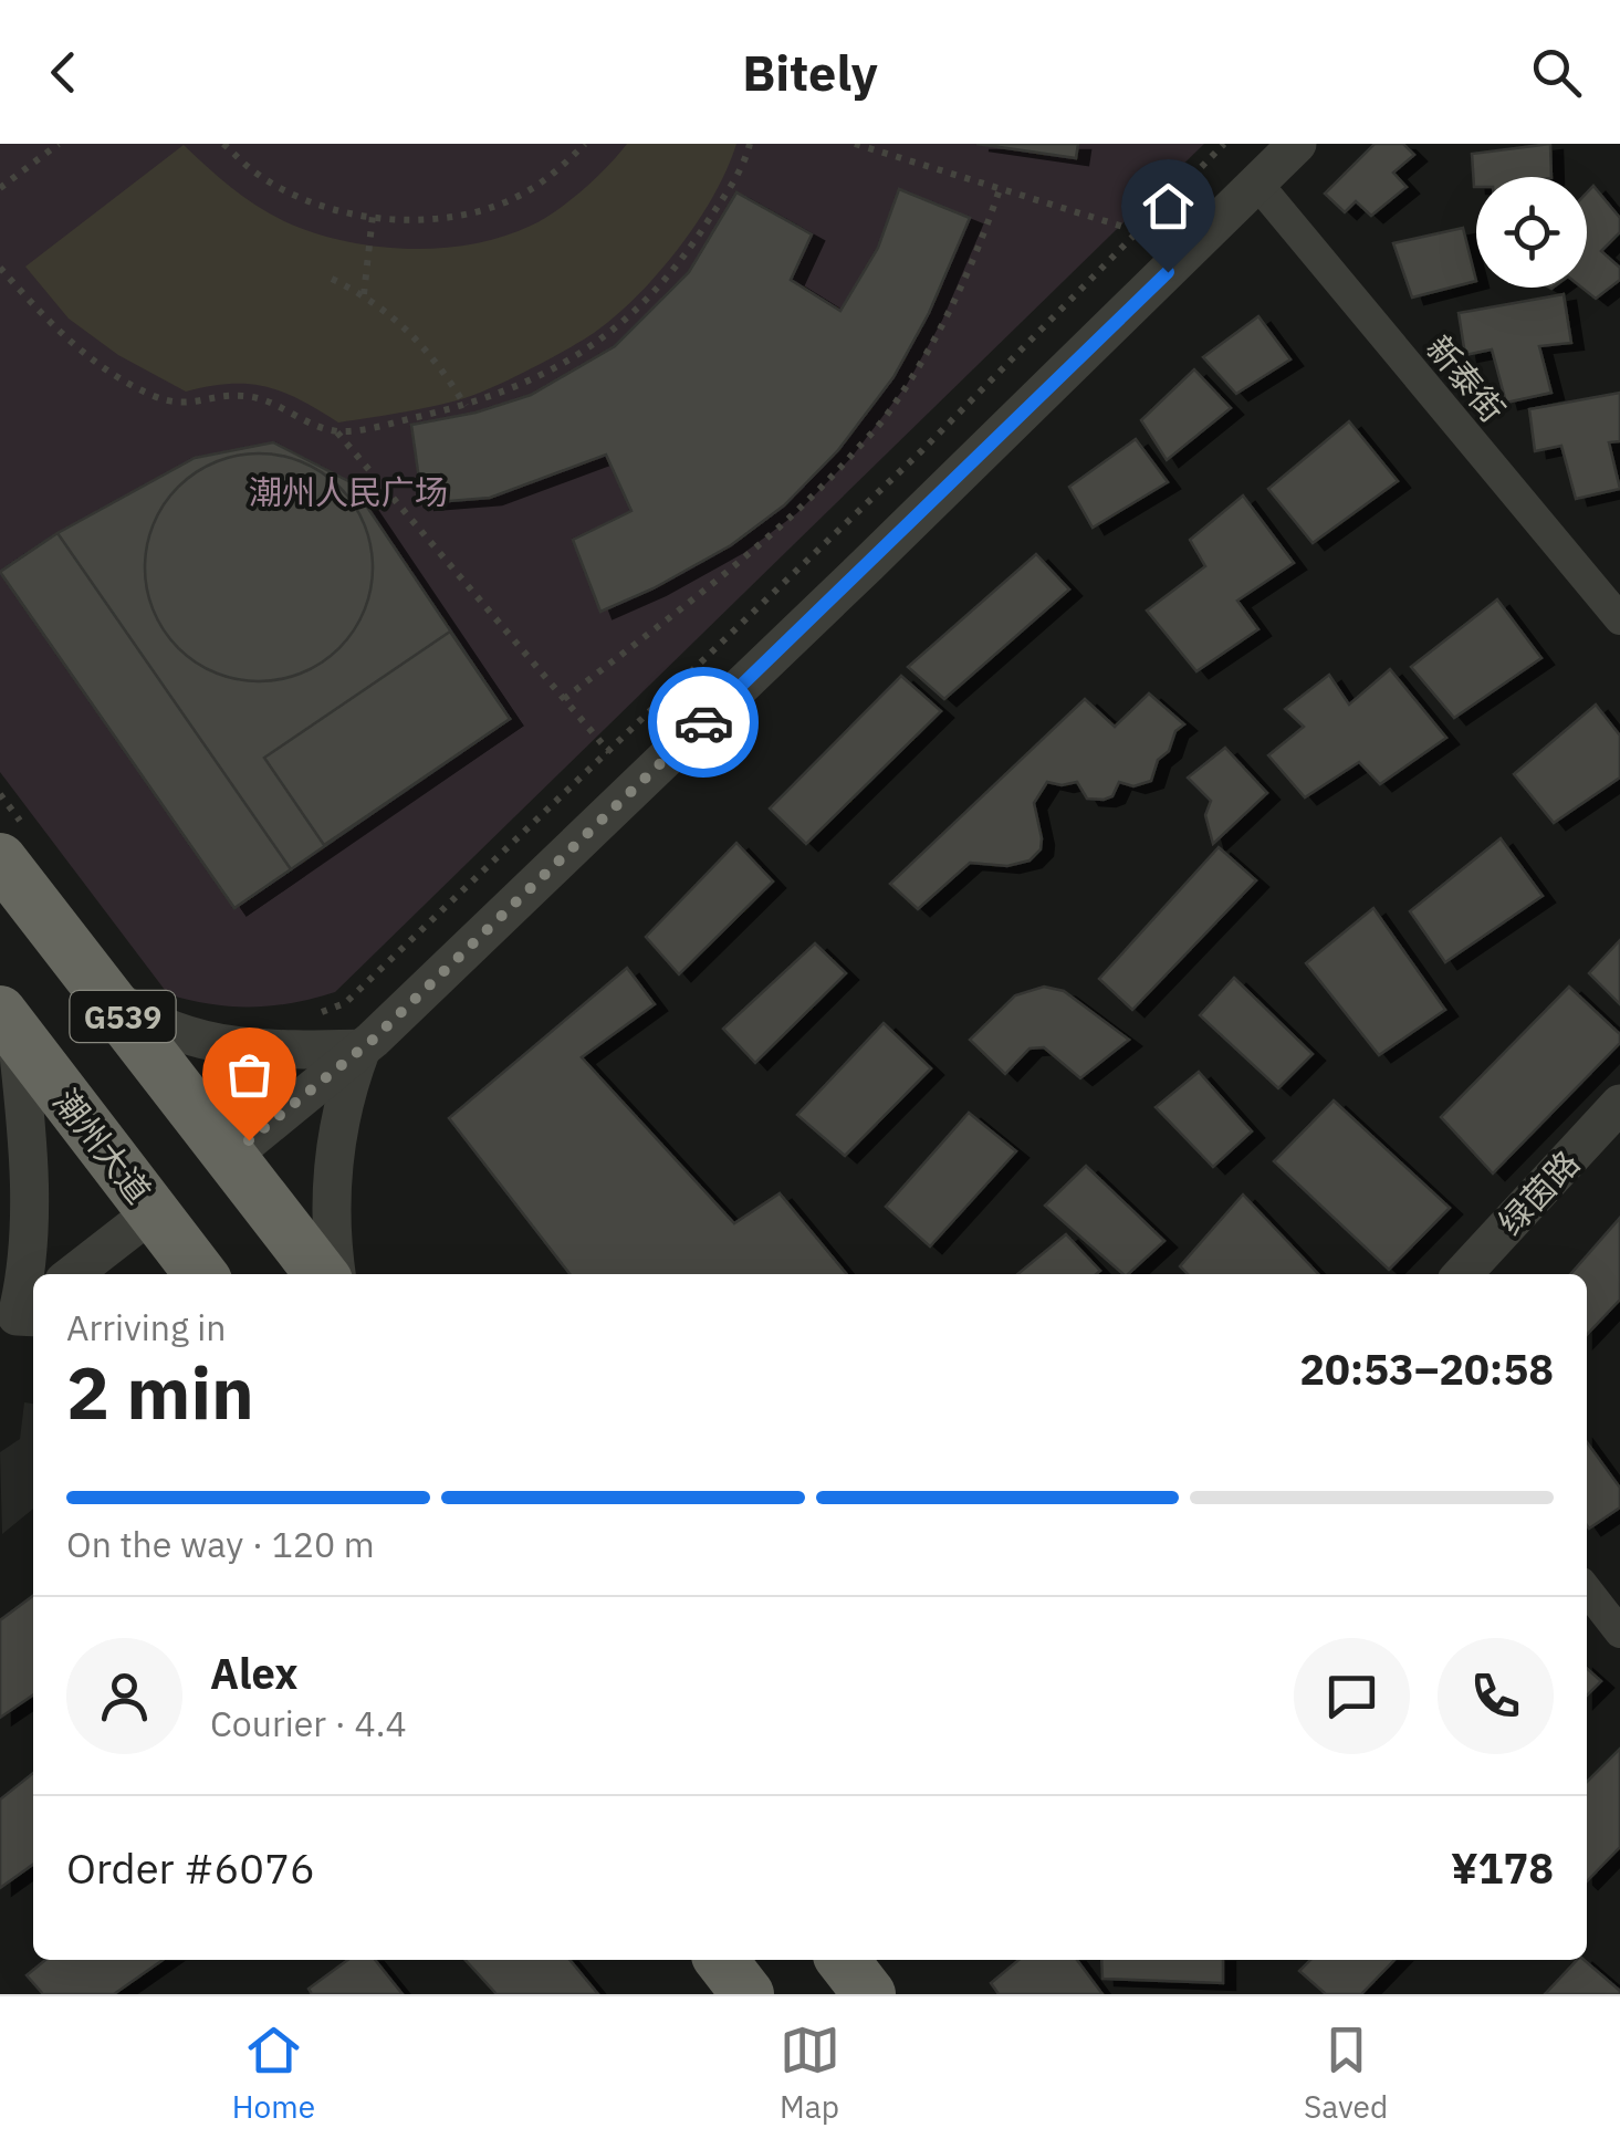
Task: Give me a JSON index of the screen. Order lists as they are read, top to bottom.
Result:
{
  "streets": {
    "highway": ["G539", "潮州大道"],
    "street": ["新泰街", "绿茵路"]
  },
  "parks": ["潮州人民广场"],
  "page": {
    "header": "Bitely",
    "heading": ["2 min", "Arriving in", "20:53–20:58"],
    "panel": [
      "Alex",
      "Courier · 4.4",
      "Order #6076",
      "¥178"
    ],
    "bar": "On the way · 120 m",
    "tabs": ["Home", "Map", "Saved"]
  }
}
